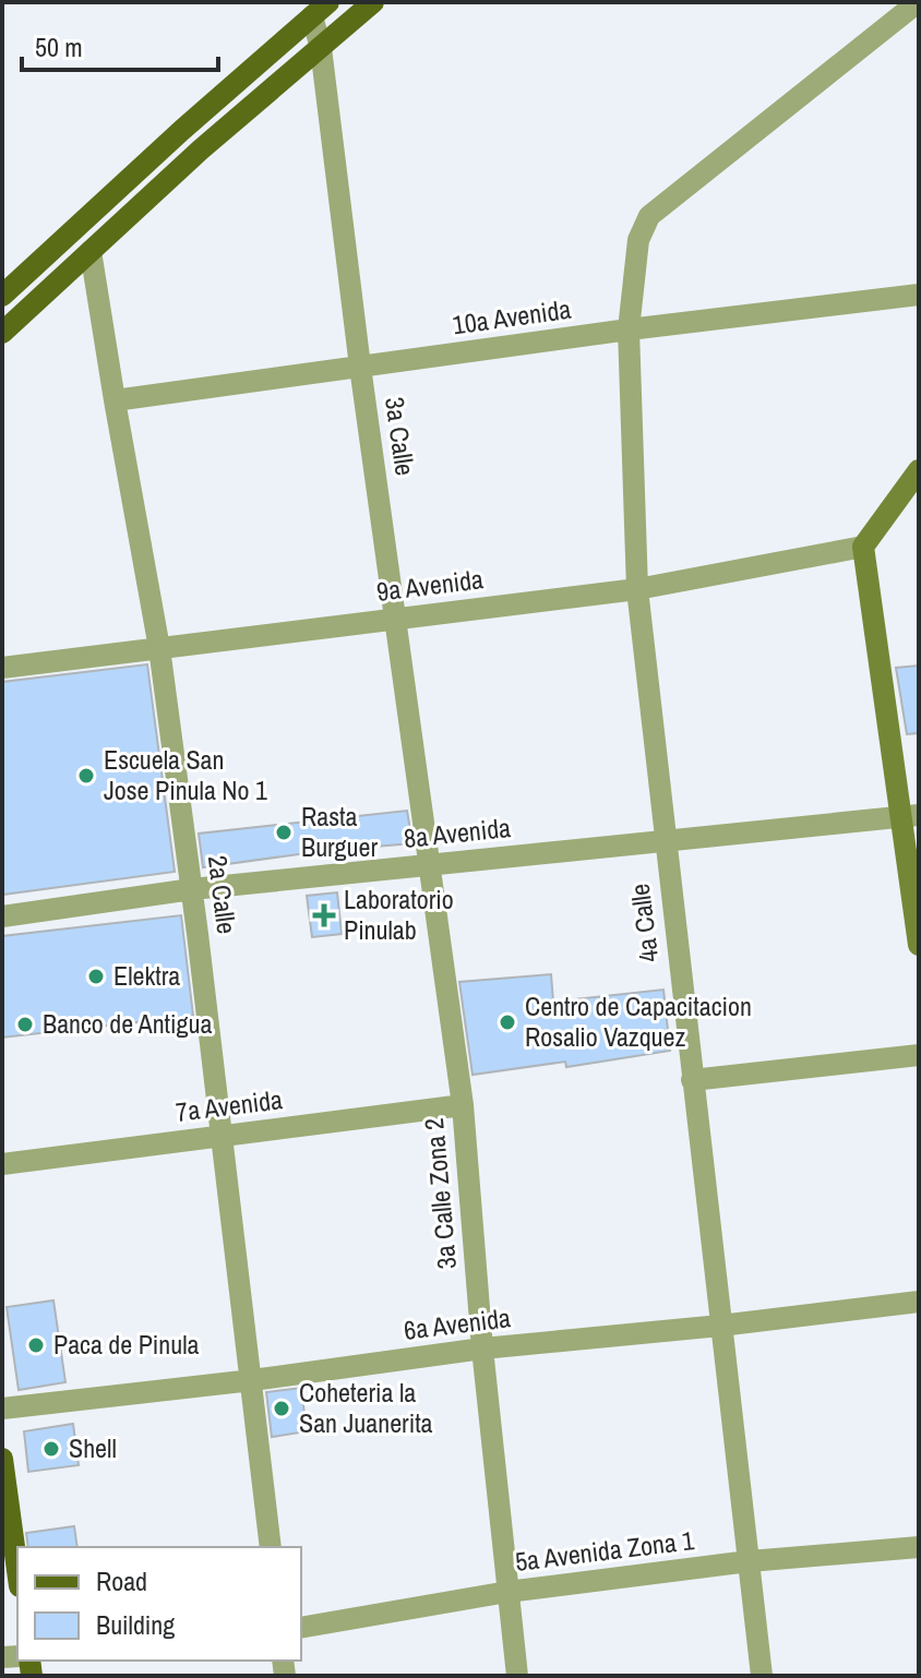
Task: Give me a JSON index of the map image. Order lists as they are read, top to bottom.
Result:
{
  "streets": {
    "street": [
      "10a Avenida",
      "3a Calle",
      "9a Avenida",
      "8a Avenida",
      "2a Calle",
      "4a Calle",
      "7a Avenida",
      "3a Calle Zona 2",
      "6a Avenida",
      "5a Avenida Zona 1"
    ]
  },
  "crossings": [
    ["10a Avenida", "3a Calle"],
    ["10a Avenida", "2a Calle"],
    ["10a Avenida", "4a Calle"],
    ["3a Calle", "9a Avenida"],
    ["3a Calle", "8a Avenida"],
    ["3a Calle", "3a Calle Zona 2"],
    ["9a Avenida", "2a Calle"],
    ["9a Avenida", "4a Calle"],
    ["8a Avenida", "2a Calle"],
    ["8a Avenida", "4a Calle"],
    ["8a Avenida", "3a Calle Zona 2"],
    ["2a Calle", "7a Avenida"],
    ["2a Calle", "6a Avenida"],
    ["4a Calle", "6a Avenida"],
    ["4a Calle", "5a Avenida Zona 1"],
    ["7a Avenida", "3a Calle Zona 2"],
    ["3a Calle Zona 2", "6a Avenida"],
    ["3a Calle Zona 2", "5a Avenida Zona 1"]
  ],
  "places": {
    "other": [
      "Escuela San Jose Pinula No 1",
      "Rasta Burguer",
      "Elektra",
      "Centro de Capacitacion Rosalio Vazquez",
      "Banco de Antigua",
      "Paca de Pinula",
      "Coheteria la San Juanerita",
      "Shell"
    ],
    "health": ["Laboratorio Pinulab"]
  },
  "legend": ["Road", "Building"],
  "scale_bar": "50 m"
}
